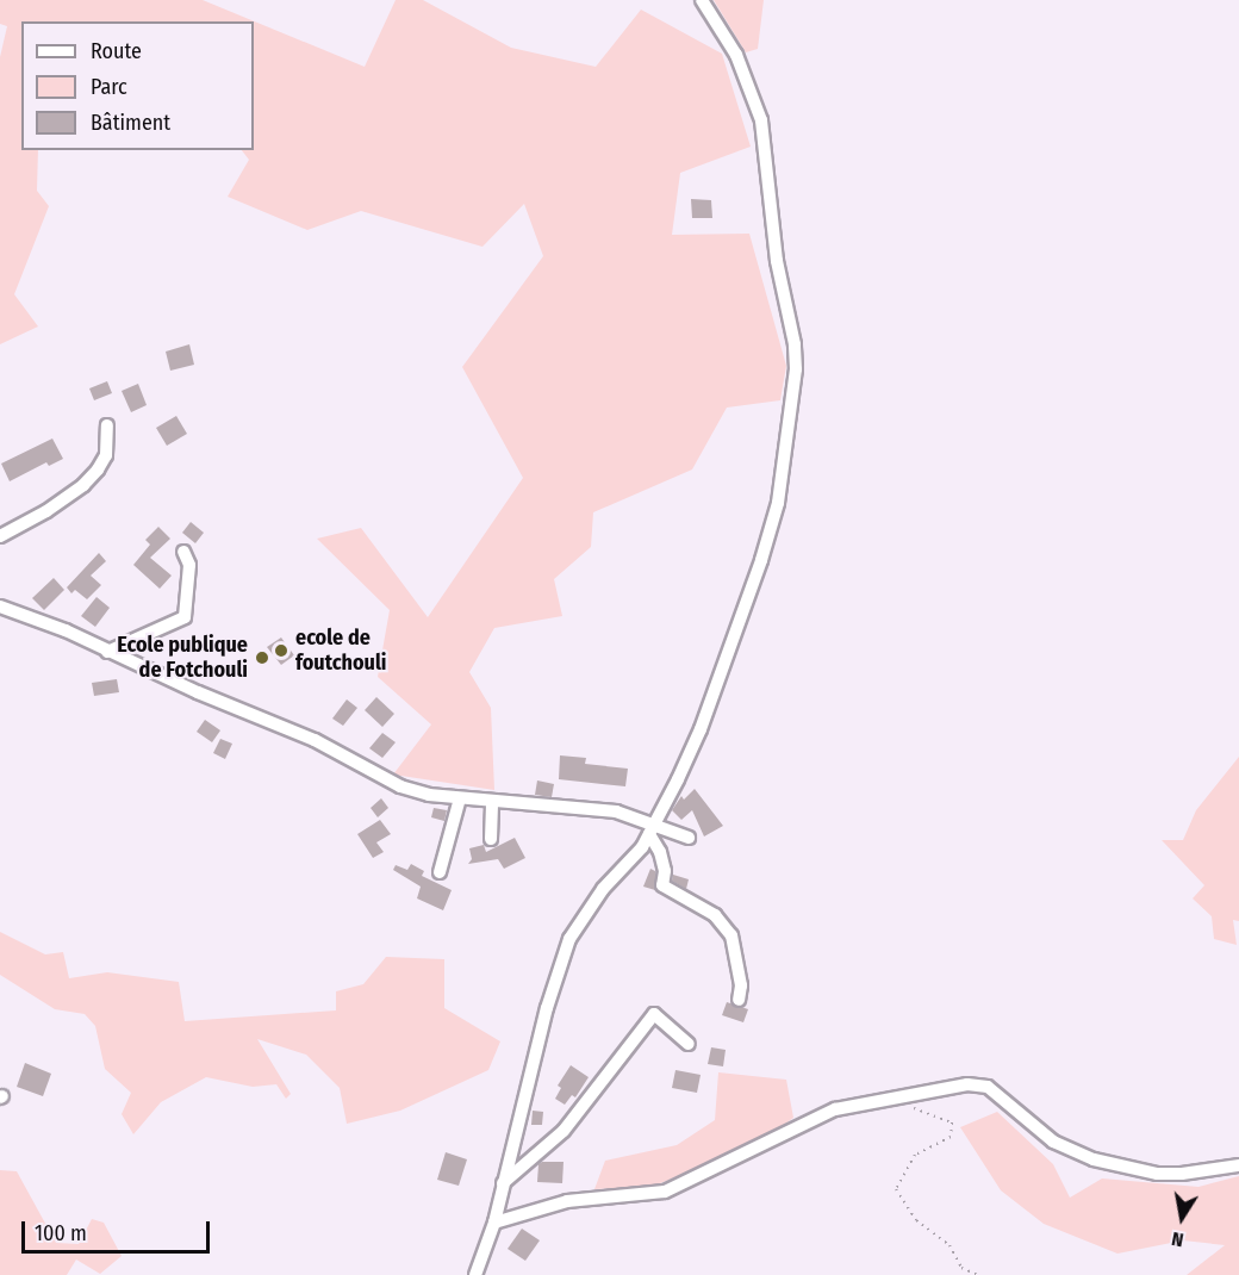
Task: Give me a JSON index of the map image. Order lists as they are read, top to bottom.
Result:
{
  "places": ["ecole de foutchouli", "Ecole publique de Fotchouli"],
  "legend": ["Route", "Parc", "Bâtiment"],
  "scale_bar": "100 m",
  "north": "bottom"
}
